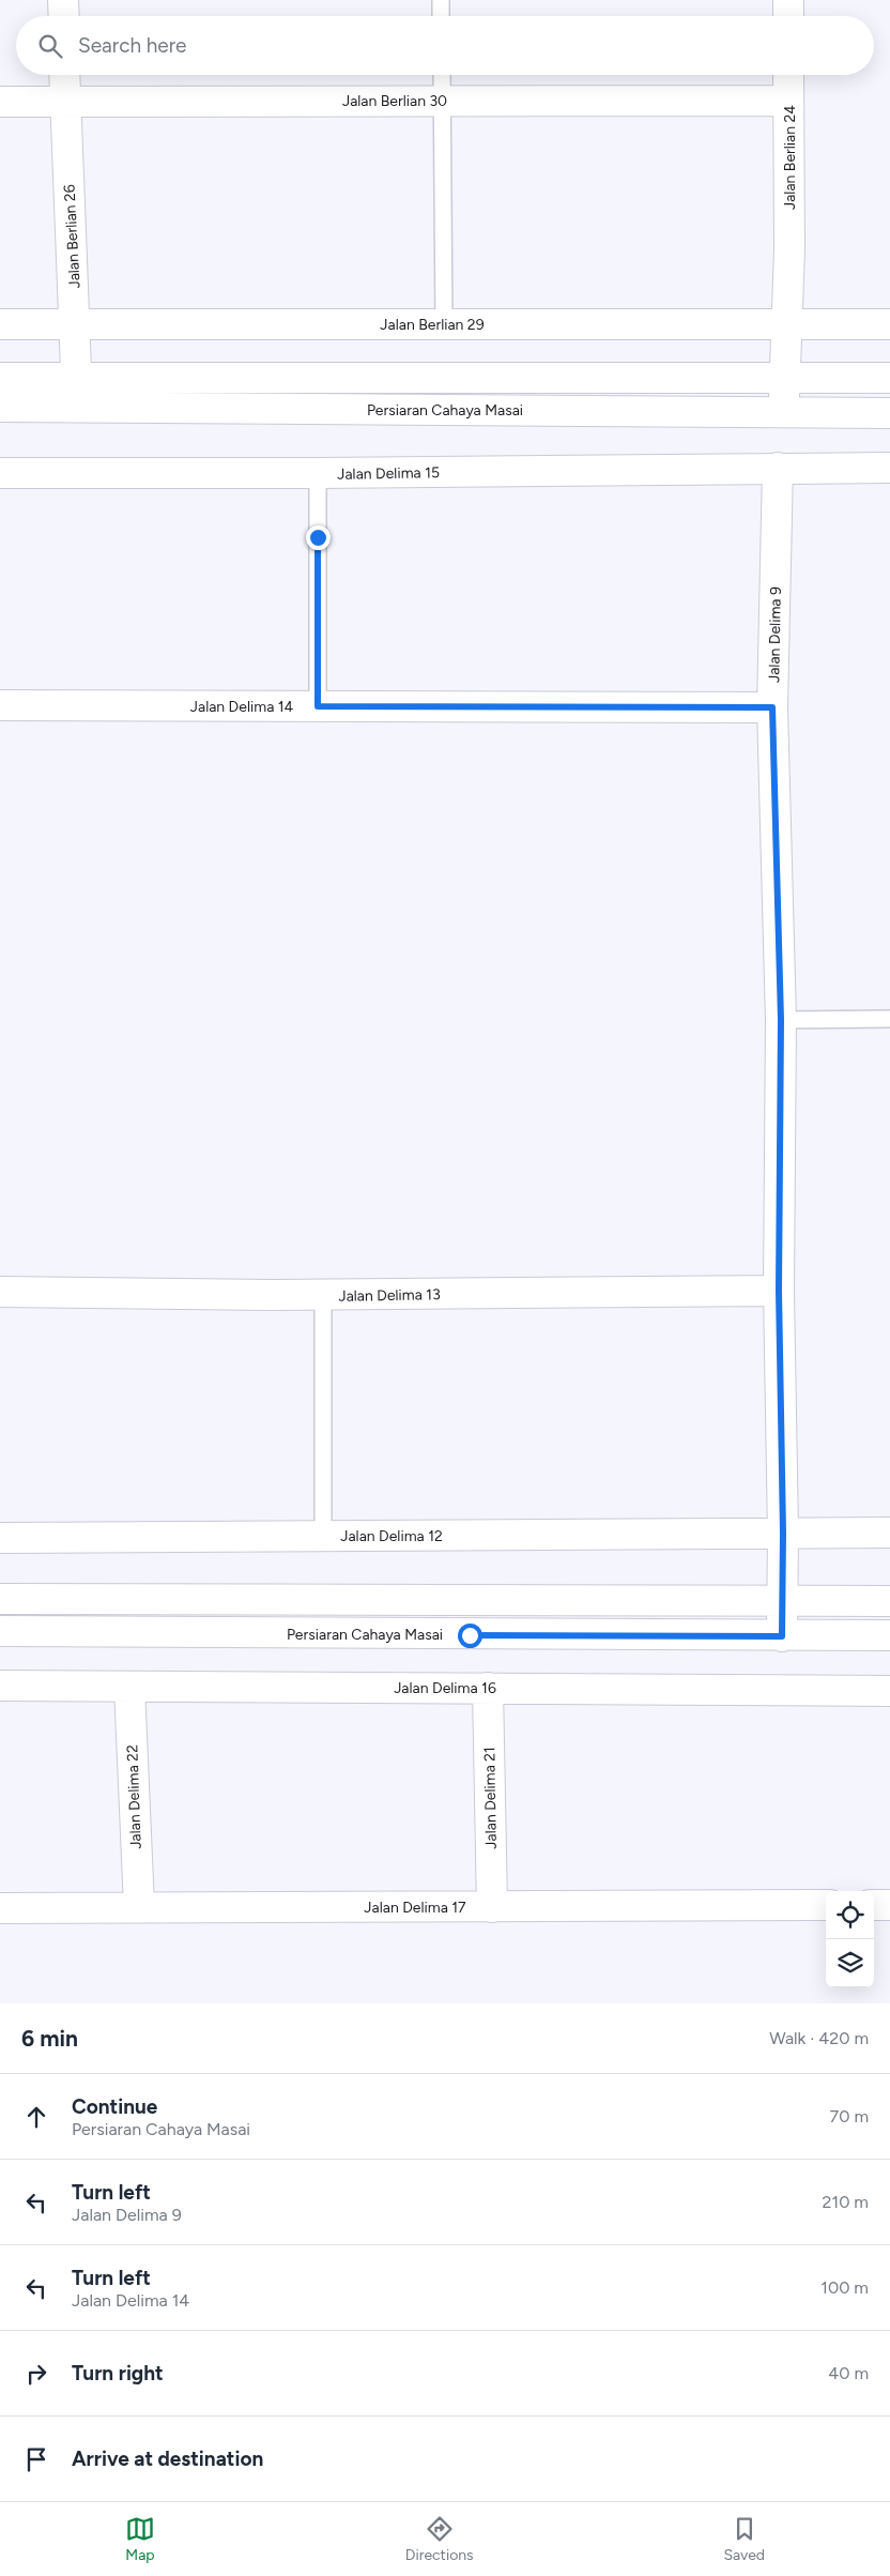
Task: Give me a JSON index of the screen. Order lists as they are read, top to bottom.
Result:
{
  "streets": {
    "street": [
      "Jalan Berlian 30",
      "Jalan Berlian 24",
      "Jalan Berlian 26",
      "Jalan Berlian 29",
      "Persiaran Cahaya Masai",
      "Jalan Delima 15",
      "Jalan Delima 9",
      "Jalan Delima 14",
      "Jalan Delima 13",
      "Jalan Delima 12",
      "Jalan Delima 16",
      "Jalan Delima 22",
      "Jalan Delima 21",
      "Jalan Delima 17"
    ]
  },
  "crossings": [
    ["Jalan Berlian 30", "Jalan Berlian 24"],
    ["Jalan Berlian 30", "Jalan Berlian 26"],
    ["Jalan Berlian 24", "Jalan Berlian 29"],
    ["Jalan Berlian 26", "Jalan Berlian 29"],
    ["Jalan Berlian 26", "Persiaran Cahaya Masai"],
    ["Persiaran Cahaya Masai", "Jalan Delima 9"],
    ["Jalan Delima 15", "Jalan Delima 9"],
    ["Jalan Delima 9", "Jalan Delima 14"],
    ["Jalan Delima 9", "Jalan Delima 13"],
    ["Jalan Delima 9", "Jalan Delima 12"],
    ["Jalan Delima 16", "Jalan Delima 22"],
    ["Jalan Delima 16", "Jalan Delima 21"],
    ["Jalan Delima 22", "Jalan Delima 17"],
    ["Jalan Delima 21", "Jalan Delima 17"]
  ],
  "page": {
    "search": "Search here",
    "heading": ["6 min", "Walk · 420 m"],
    "list": [
      ["Continue", "Persiaran Cahaya Masai", "70 m"],
      ["Turn left", "Jalan Delima 9", "210 m"],
      ["Turn left", "Jalan Delima 14", "100 m"],
      ["Turn right", "40 m"],
      "Arrive at destination"
    ],
    "nav": ["Map", "Directions", "Saved"]
  }
}
